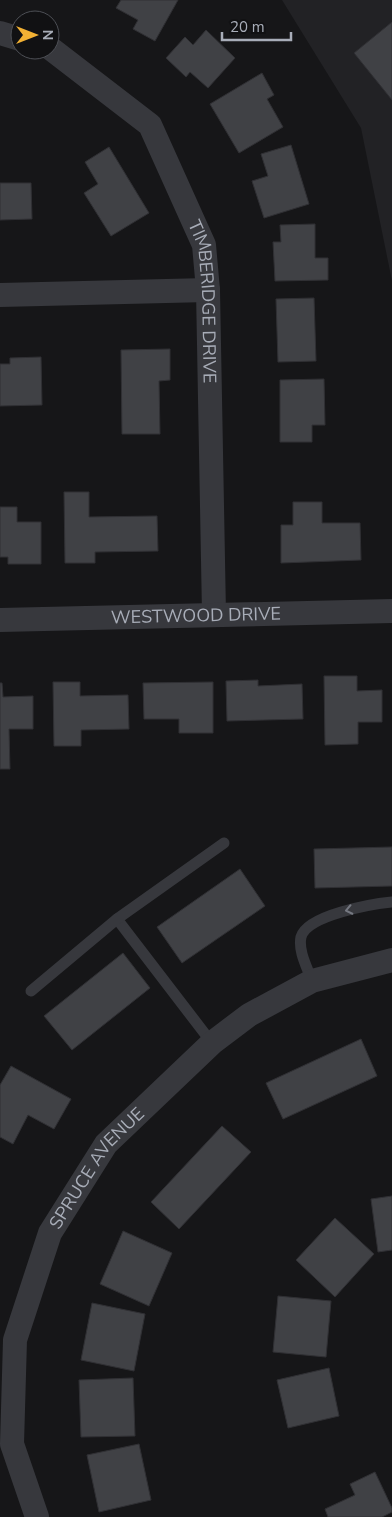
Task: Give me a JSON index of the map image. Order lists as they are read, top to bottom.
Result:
{
  "streets": {
    "street": ["TIMBERIDGE DRIVE", "WESTWOOD DRIVE", "SPRUCE AVENUE"]
  },
  "crossings": [
    ["TIMBERIDGE DRIVE", "WESTWOOD DRIVE"]
  ],
  "scale_bar": "20 m",
  "north": "right"
}
